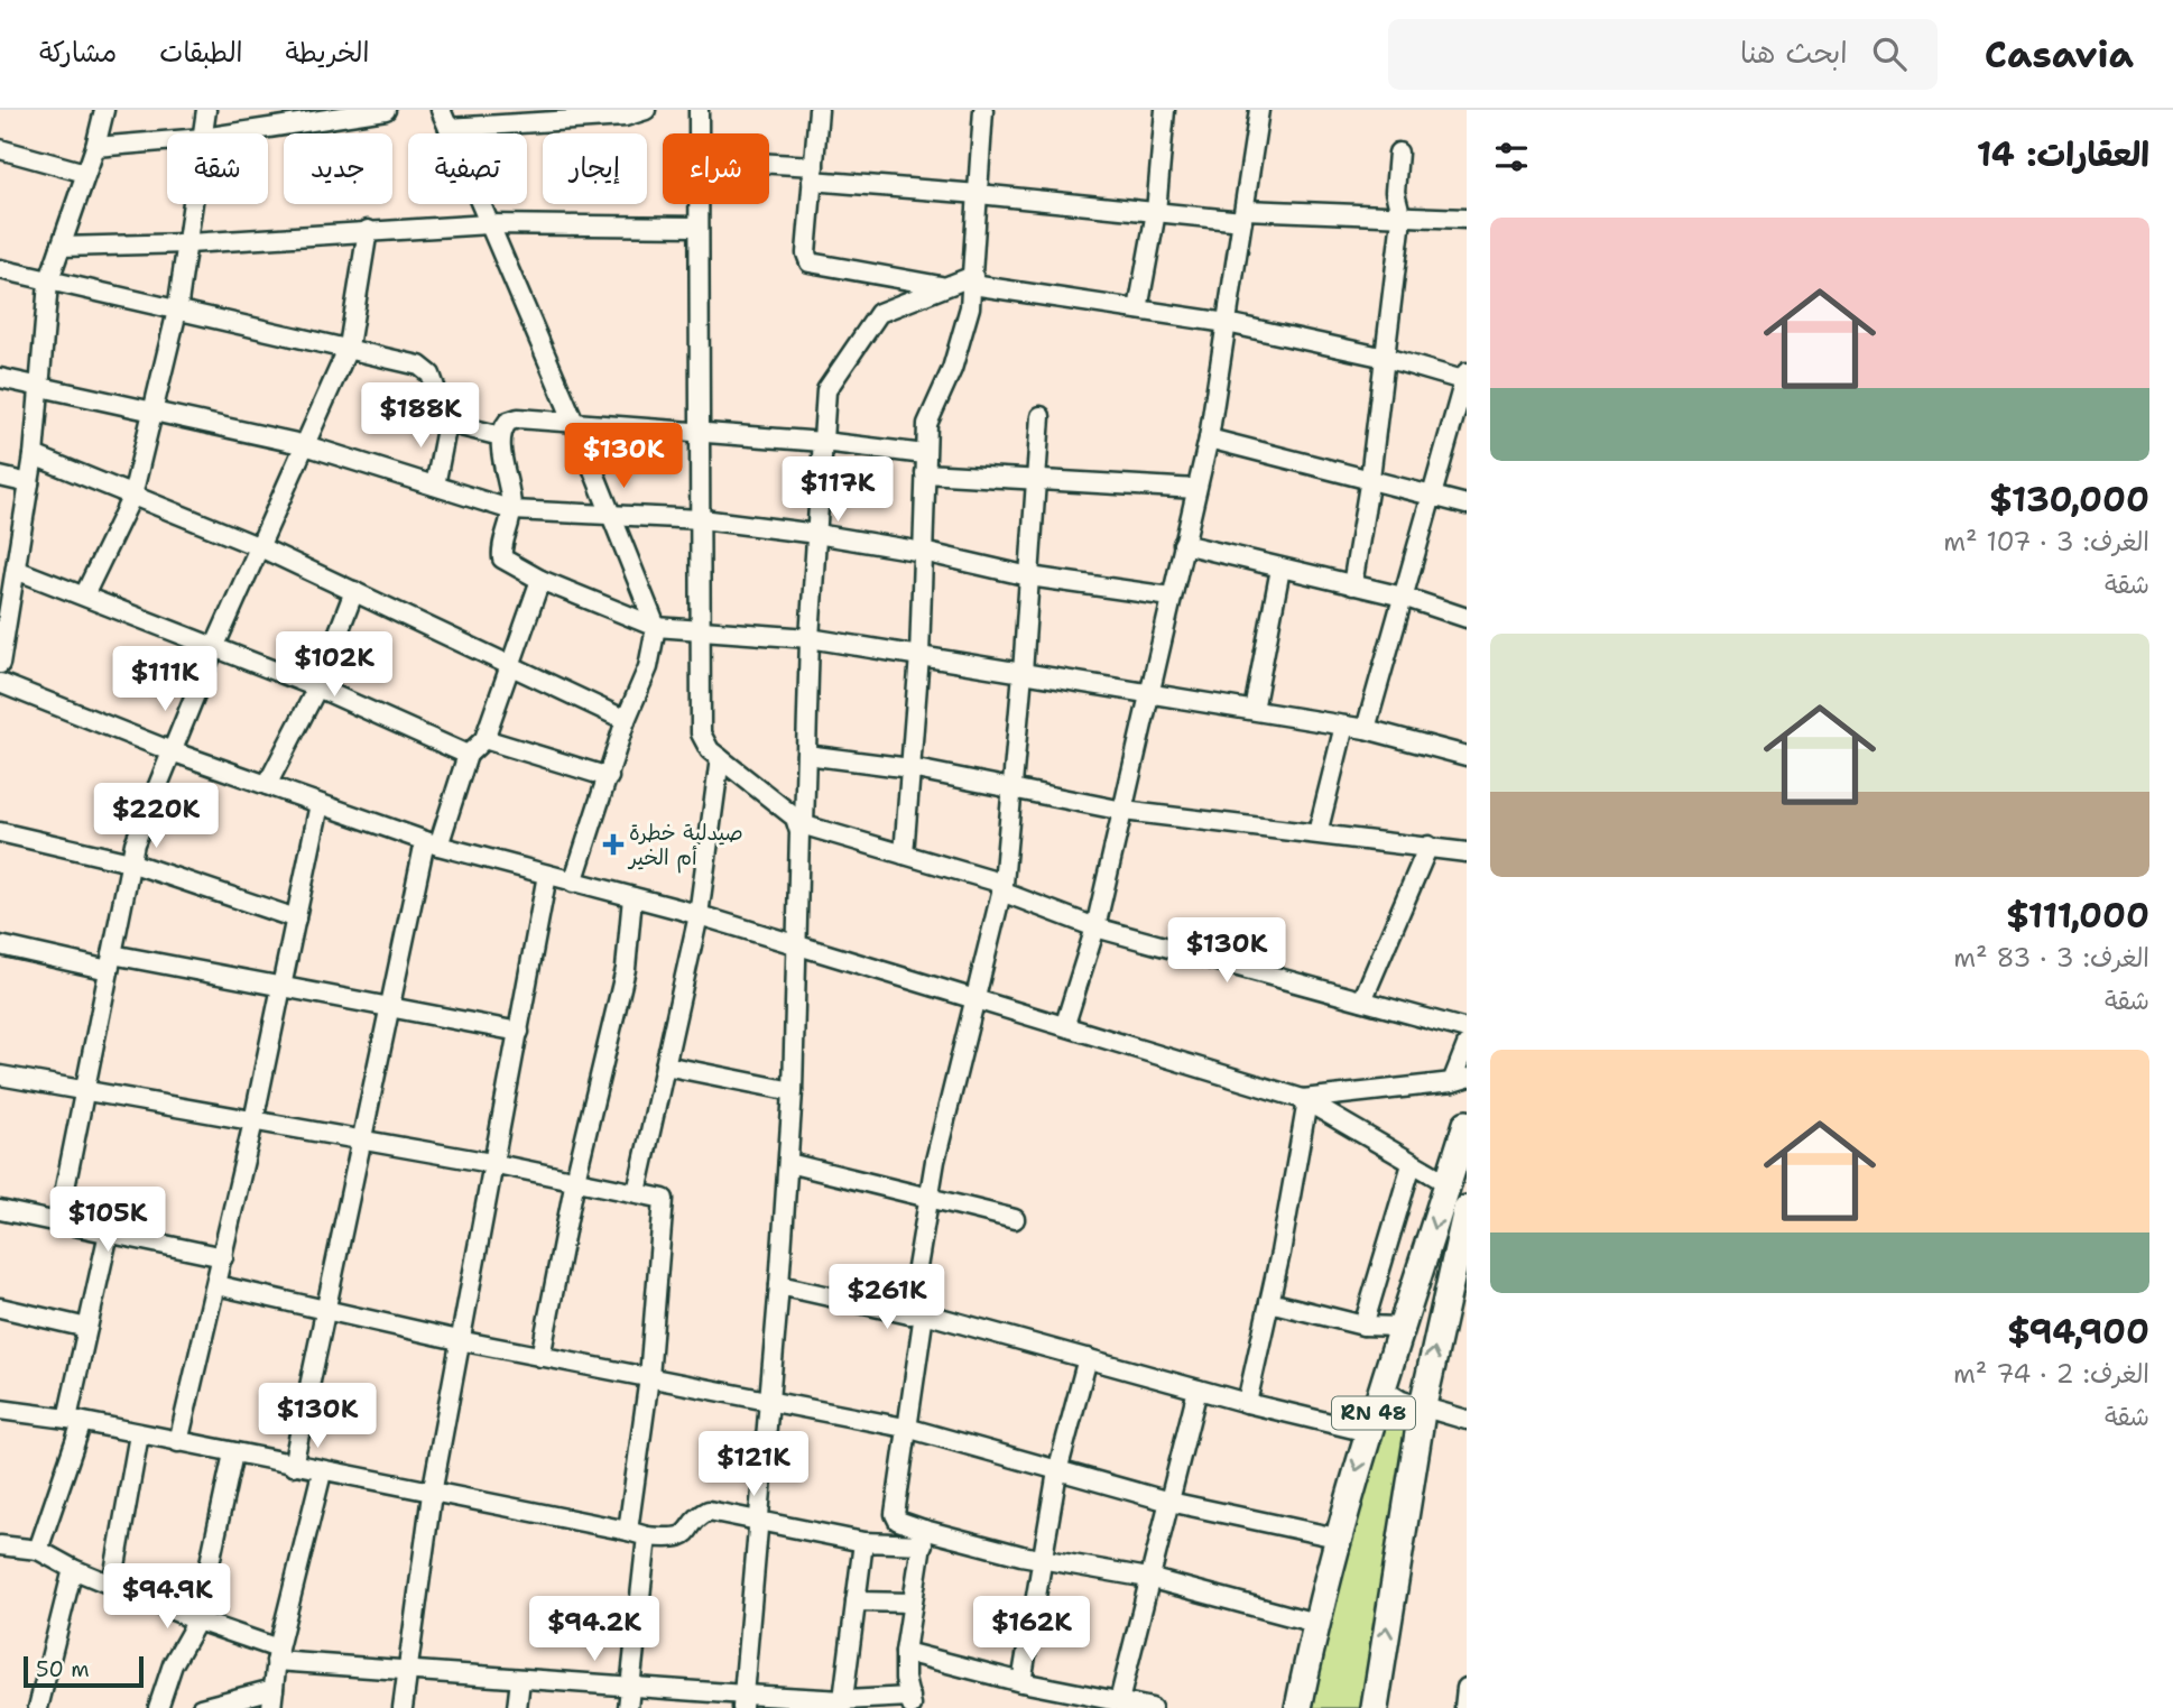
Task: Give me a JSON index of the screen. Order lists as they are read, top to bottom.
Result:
{
  "streets": {
    "highway": ["RN 48"]
  },
  "places": {
    "health": ["صيدلية خطرة أم الخير"]
  },
  "scale_bar": "50 m",
  "page": {
    "header": "Casavia",
    "search": "ابحث هنا",
    "nav": ["الخريطة", "الطبقات", "مشاركة"],
    "heading": "العقارات: 14",
    "chip": [
      "شراء",
      "إيجار",
      "تصفية",
      "جديد",
      "شقة"
    ],
    "list": [
      {
        "name": "$130,000",
        "note": "الغرف: 3 · 107 m² · شقة"
      },
      {
        "name": "$111,000",
        "note": "الغرف: 3 · 83 m² · شقة"
      },
      {
        "name": "$94,900",
        "note": "الغرف: 2 · 74 m² · شقة"
      }
    ],
    "price": [
      "$188K",
      "$130K",
      "$117K",
      "$102K",
      "$111K",
      "$220K",
      "$130K",
      "$105K",
      "$261K",
      "$130K",
      "$121K",
      "$94.9K",
      "$94.2K",
      "$162K"
    ],
    "scale": "50 m"
  }
}
